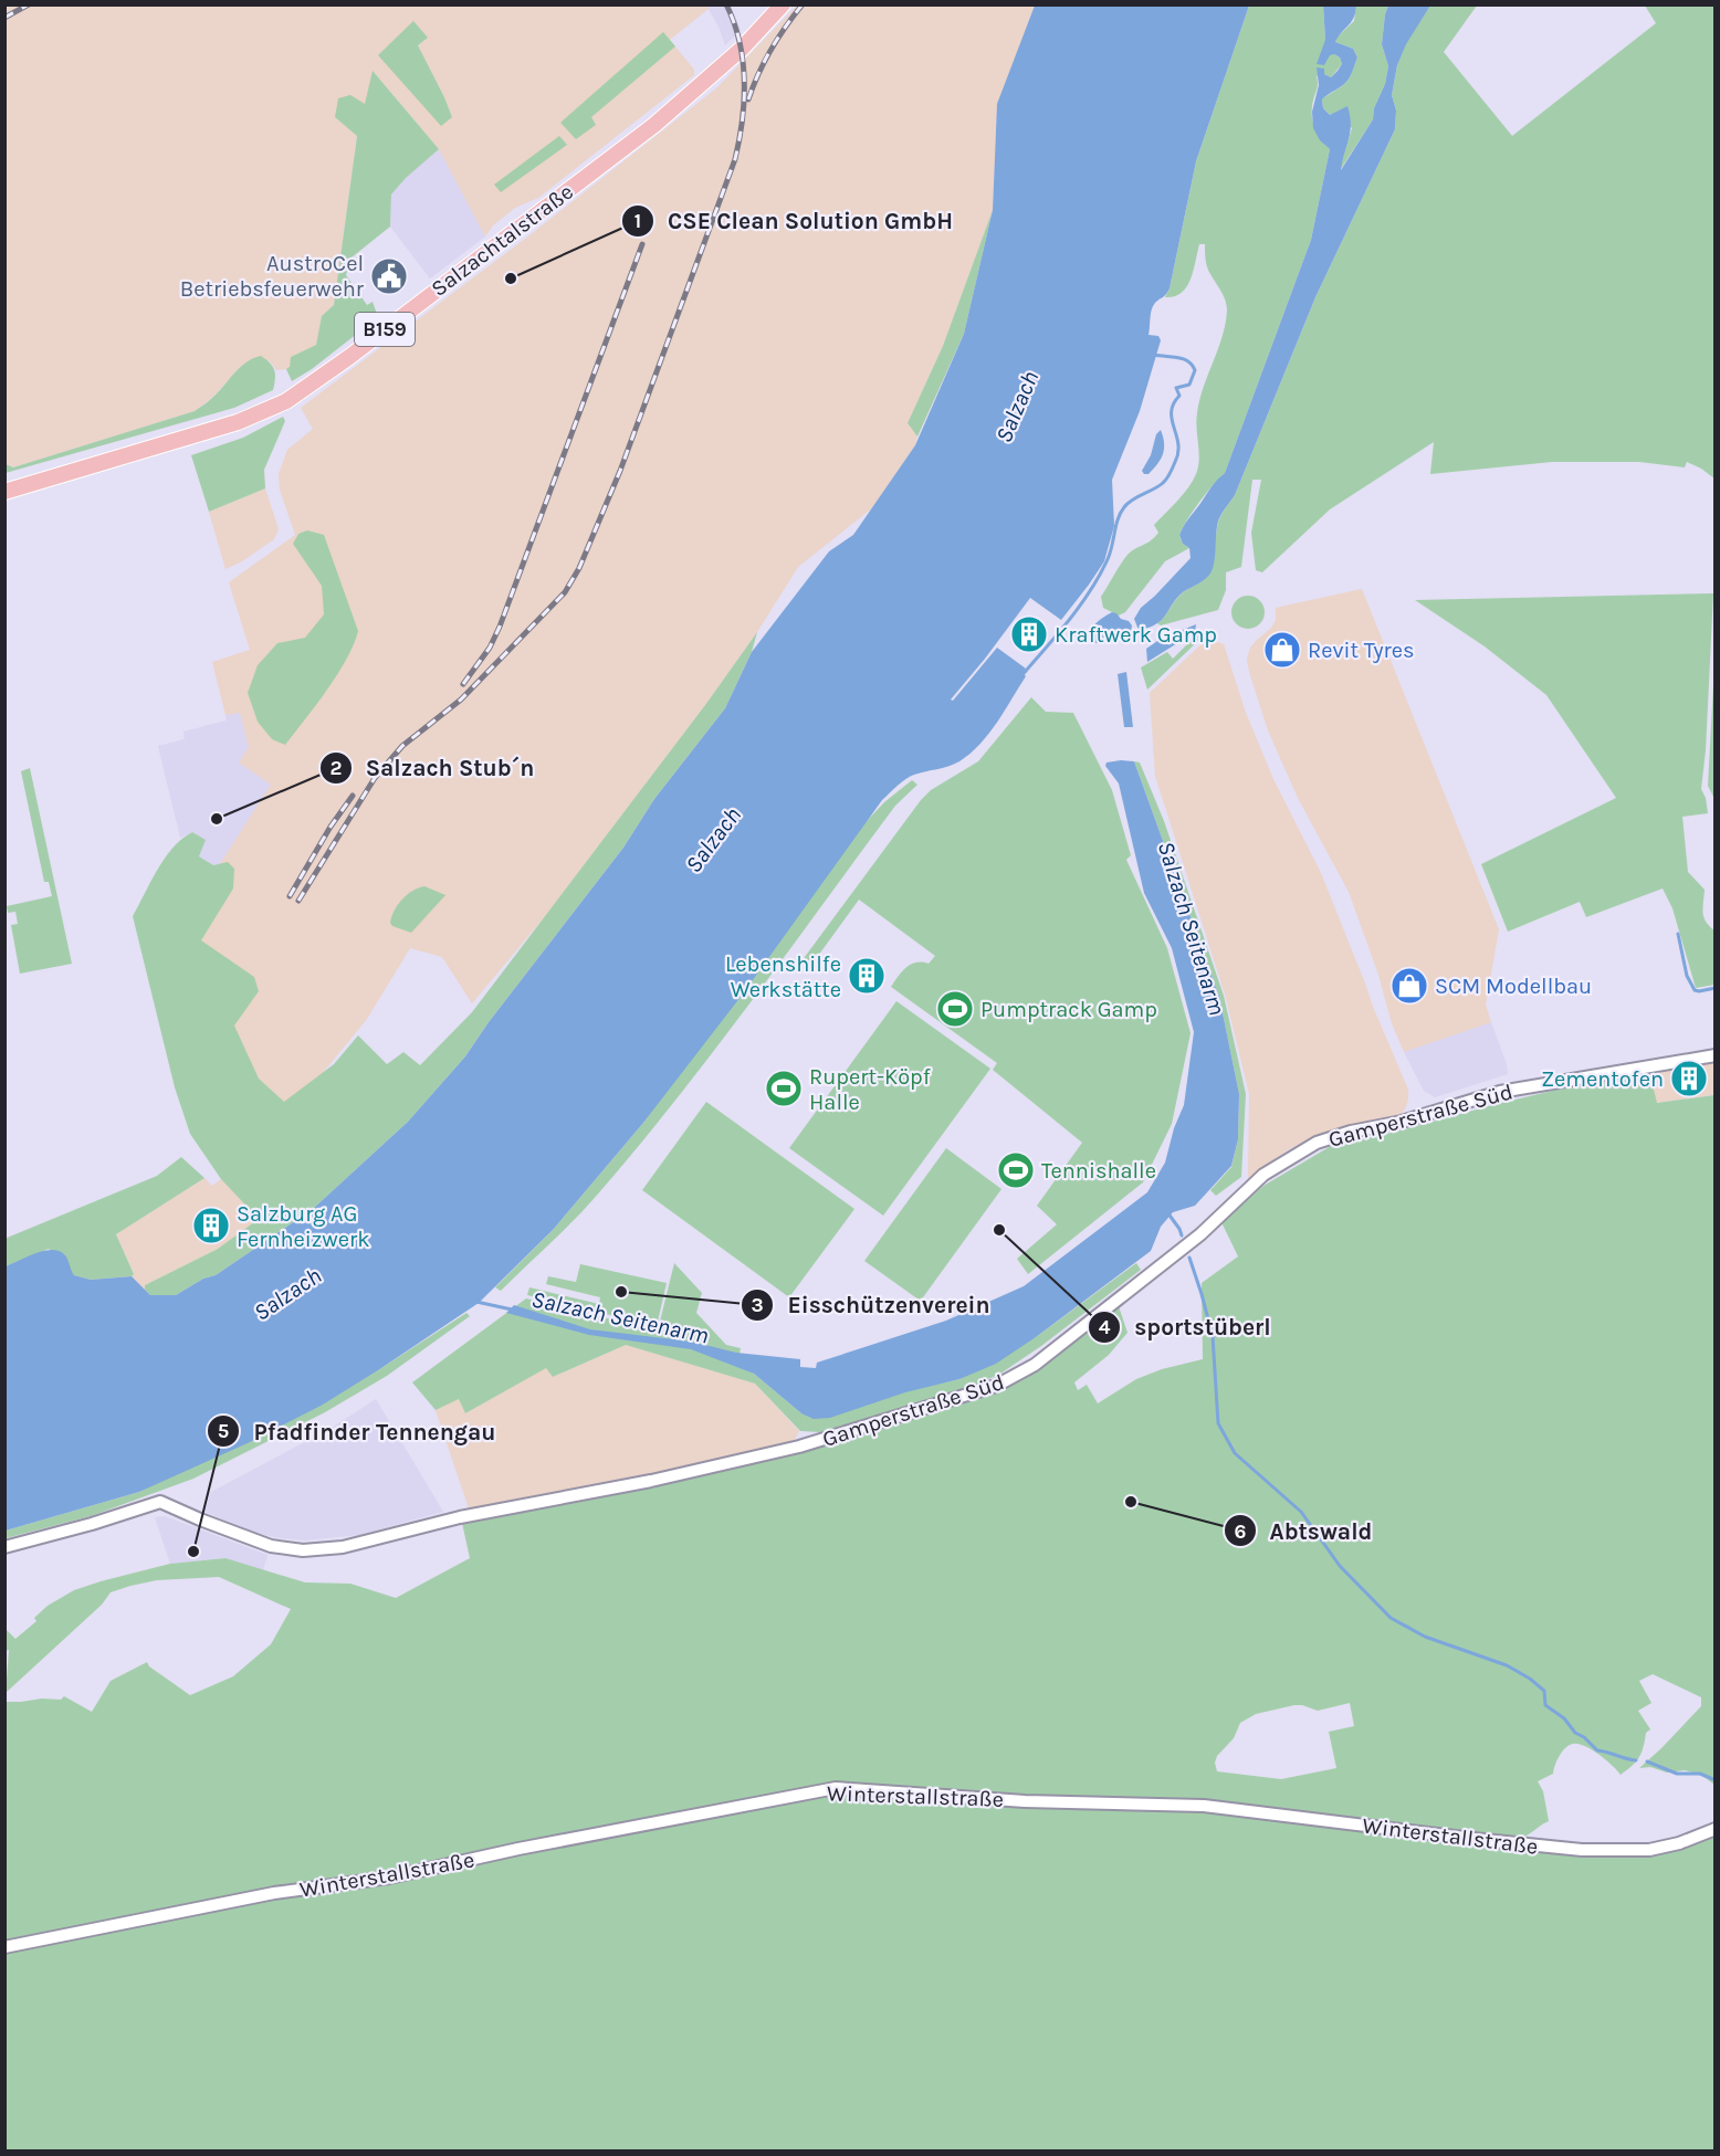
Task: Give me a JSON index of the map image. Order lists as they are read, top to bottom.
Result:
{
  "streets": {
    "main road": ["Salzachtalstraße", "B159"],
    "street": ["Gamperstraße Süd", "Winterstallstraße"]
  },
  "water": ["Salzach", "Salzach Seitenarm"],
  "places": {
    "public building": ["AustroCel Betriebsfeuerwehr"],
    "other": [
      "CSE Clean Solution GmbH",
      "Salzach Stub´n",
      "sportstüberl",
      "Eisschützenverein",
      "Abtswald",
      "Pfadfinder Tennengau"
    ],
    "building": [
      "Kraftwerk Gamp",
      "Lebenshilfe Werkstätte",
      "Zementofen",
      "Salzburg AG Fernheizwerk"
    ],
    "shop": ["Revit Tyres", "SCM Modellbau"],
    "sports": ["Pumptrack Gamp", "Rupert-Köpf Halle", "Tennishalle"]
  }
}
